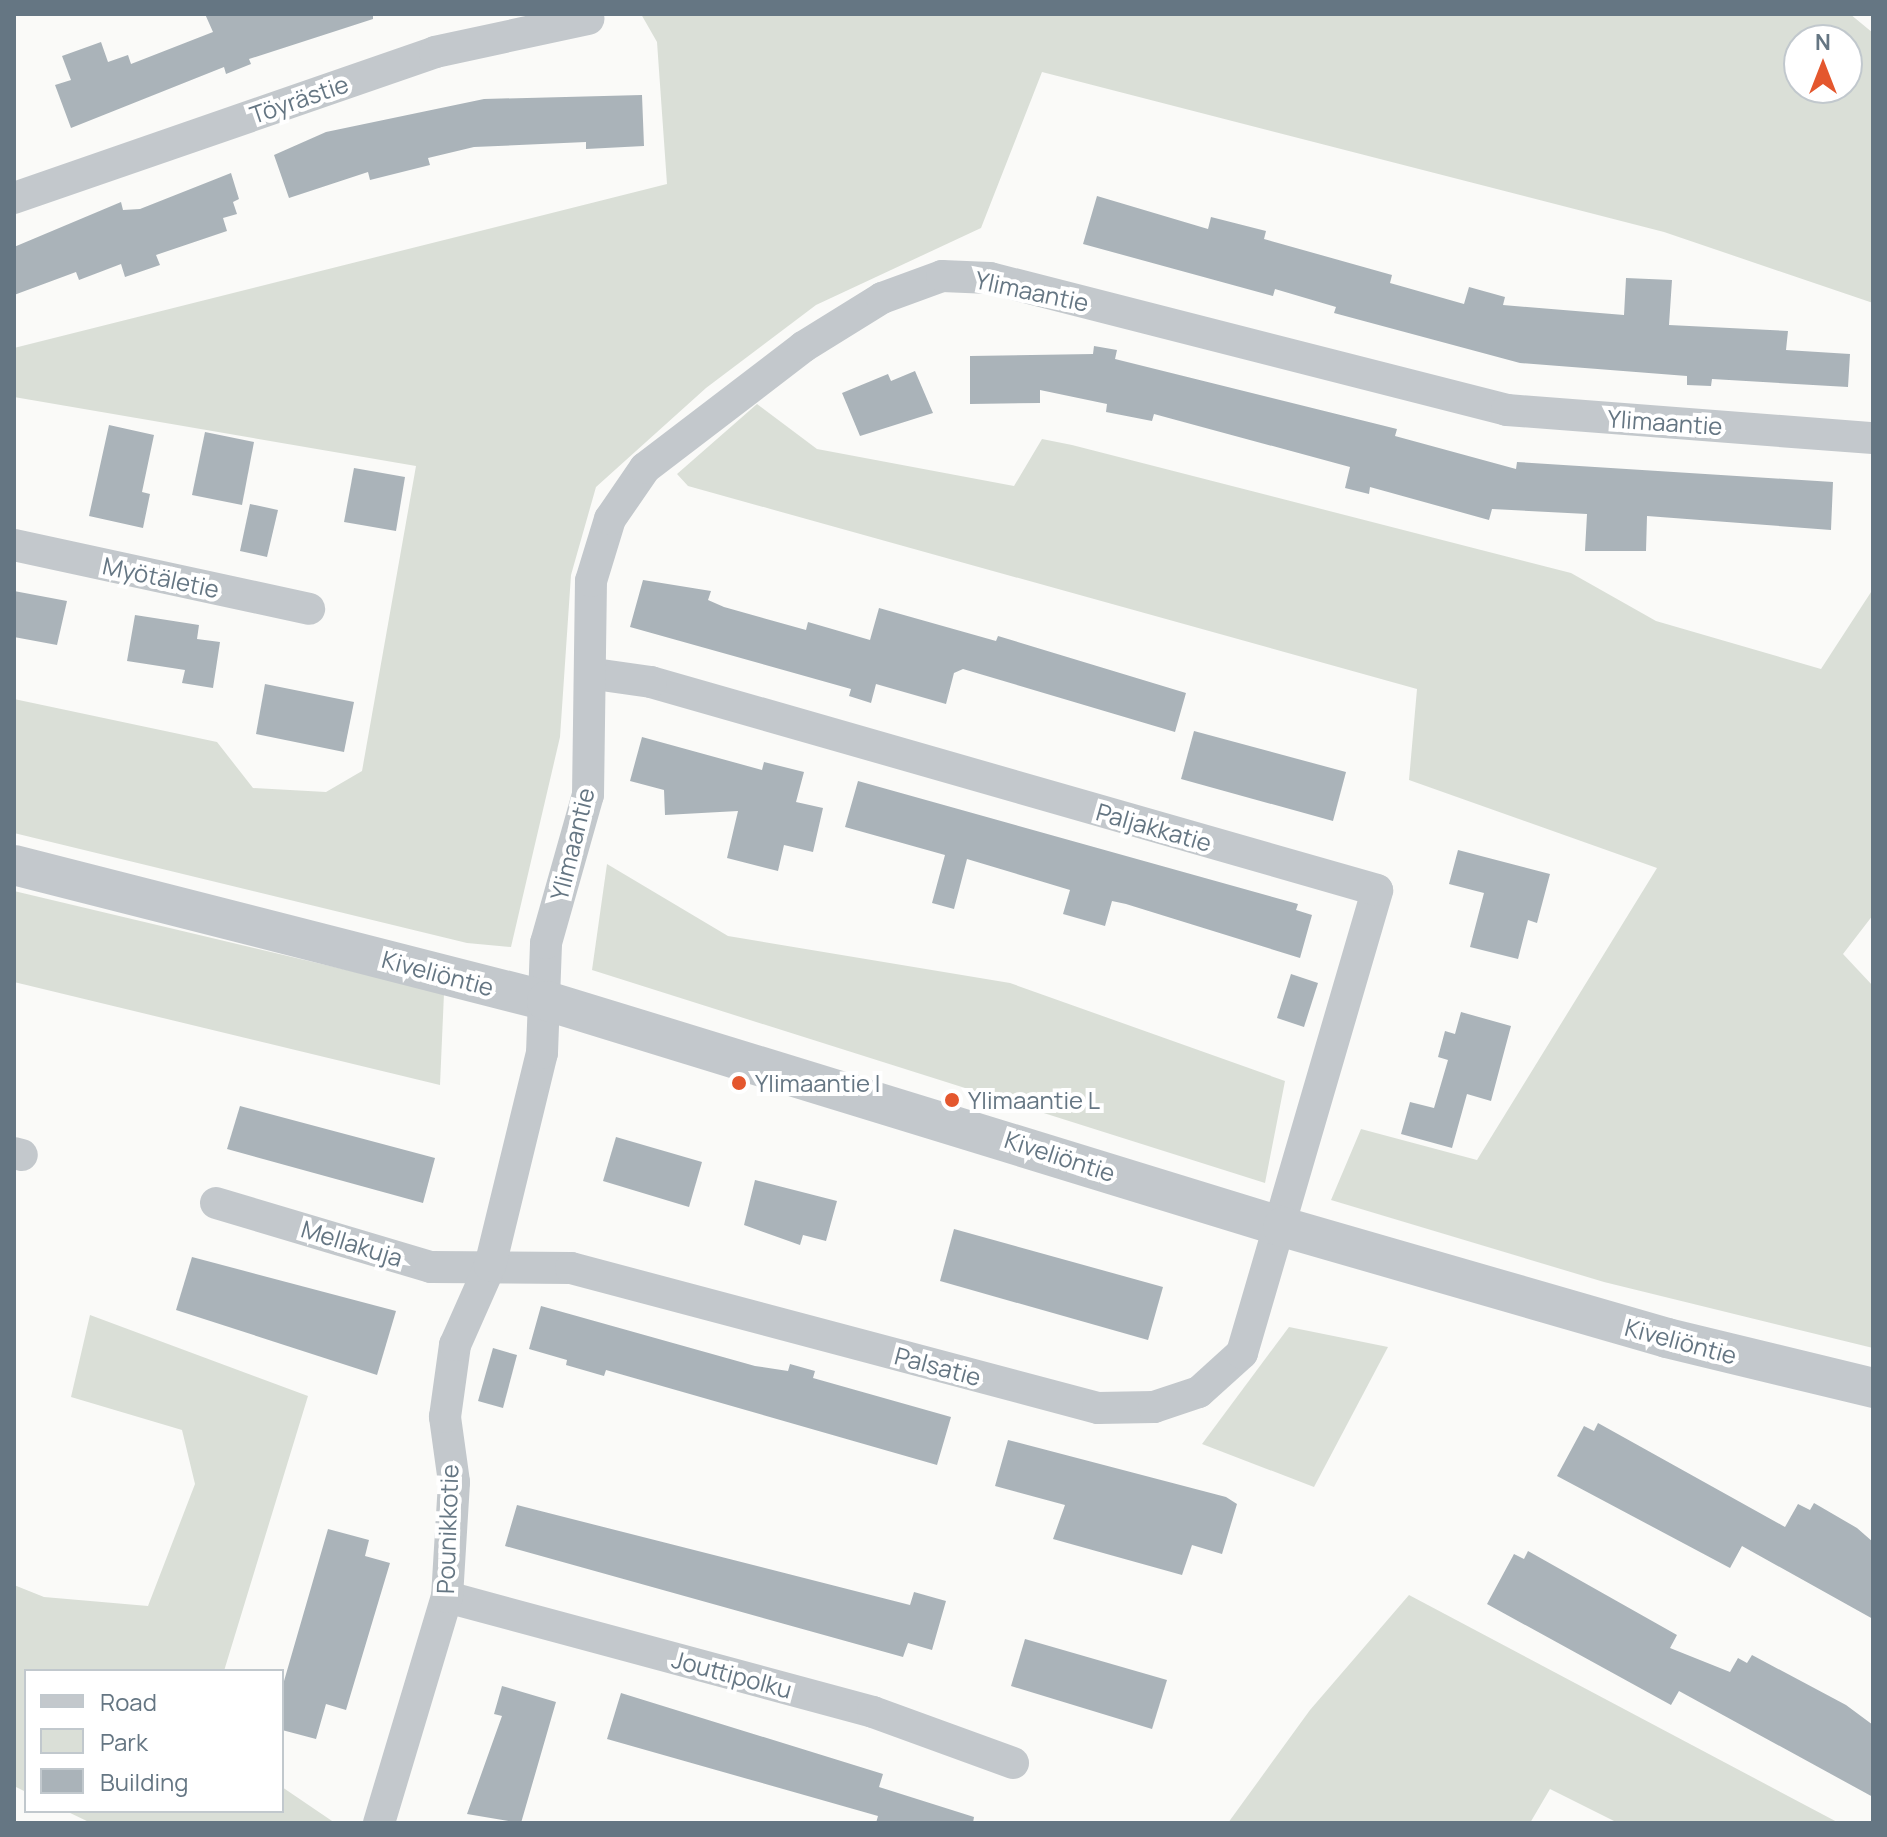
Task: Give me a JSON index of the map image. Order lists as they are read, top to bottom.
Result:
{
  "streets": {
    "street": [
      "Töyrästie",
      "Ylimaantie",
      "Myötäletie",
      "Paljakkatie",
      "Kiveliöntie",
      "Mellakuja",
      "Palsatie",
      "Pounikkotie",
      "Jouttipolku"
    ]
  },
  "crossings": [
    ["Ylimaantie", "Paljakkatie"],
    ["Ylimaantie", "Kiveliöntie"],
    ["Ylimaantie", "Pounikkotie"],
    ["Paljakkatie", "Kiveliöntie"],
    ["Paljakkatie", "Palsatie"],
    ["Kiveliöntie", "Palsatie"],
    ["Kiveliöntie", "Pounikkotie"],
    ["Mellakuja", "Palsatie"],
    ["Mellakuja", "Pounikkotie"],
    ["Palsatie", "Pounikkotie"],
    ["Pounikkotie", "Jouttipolku"]
  ],
  "places": ["Ylimaantie I", "Ylimaantie L"],
  "legend": ["Road", "Park", "Building"],
  "north": "top"
}
